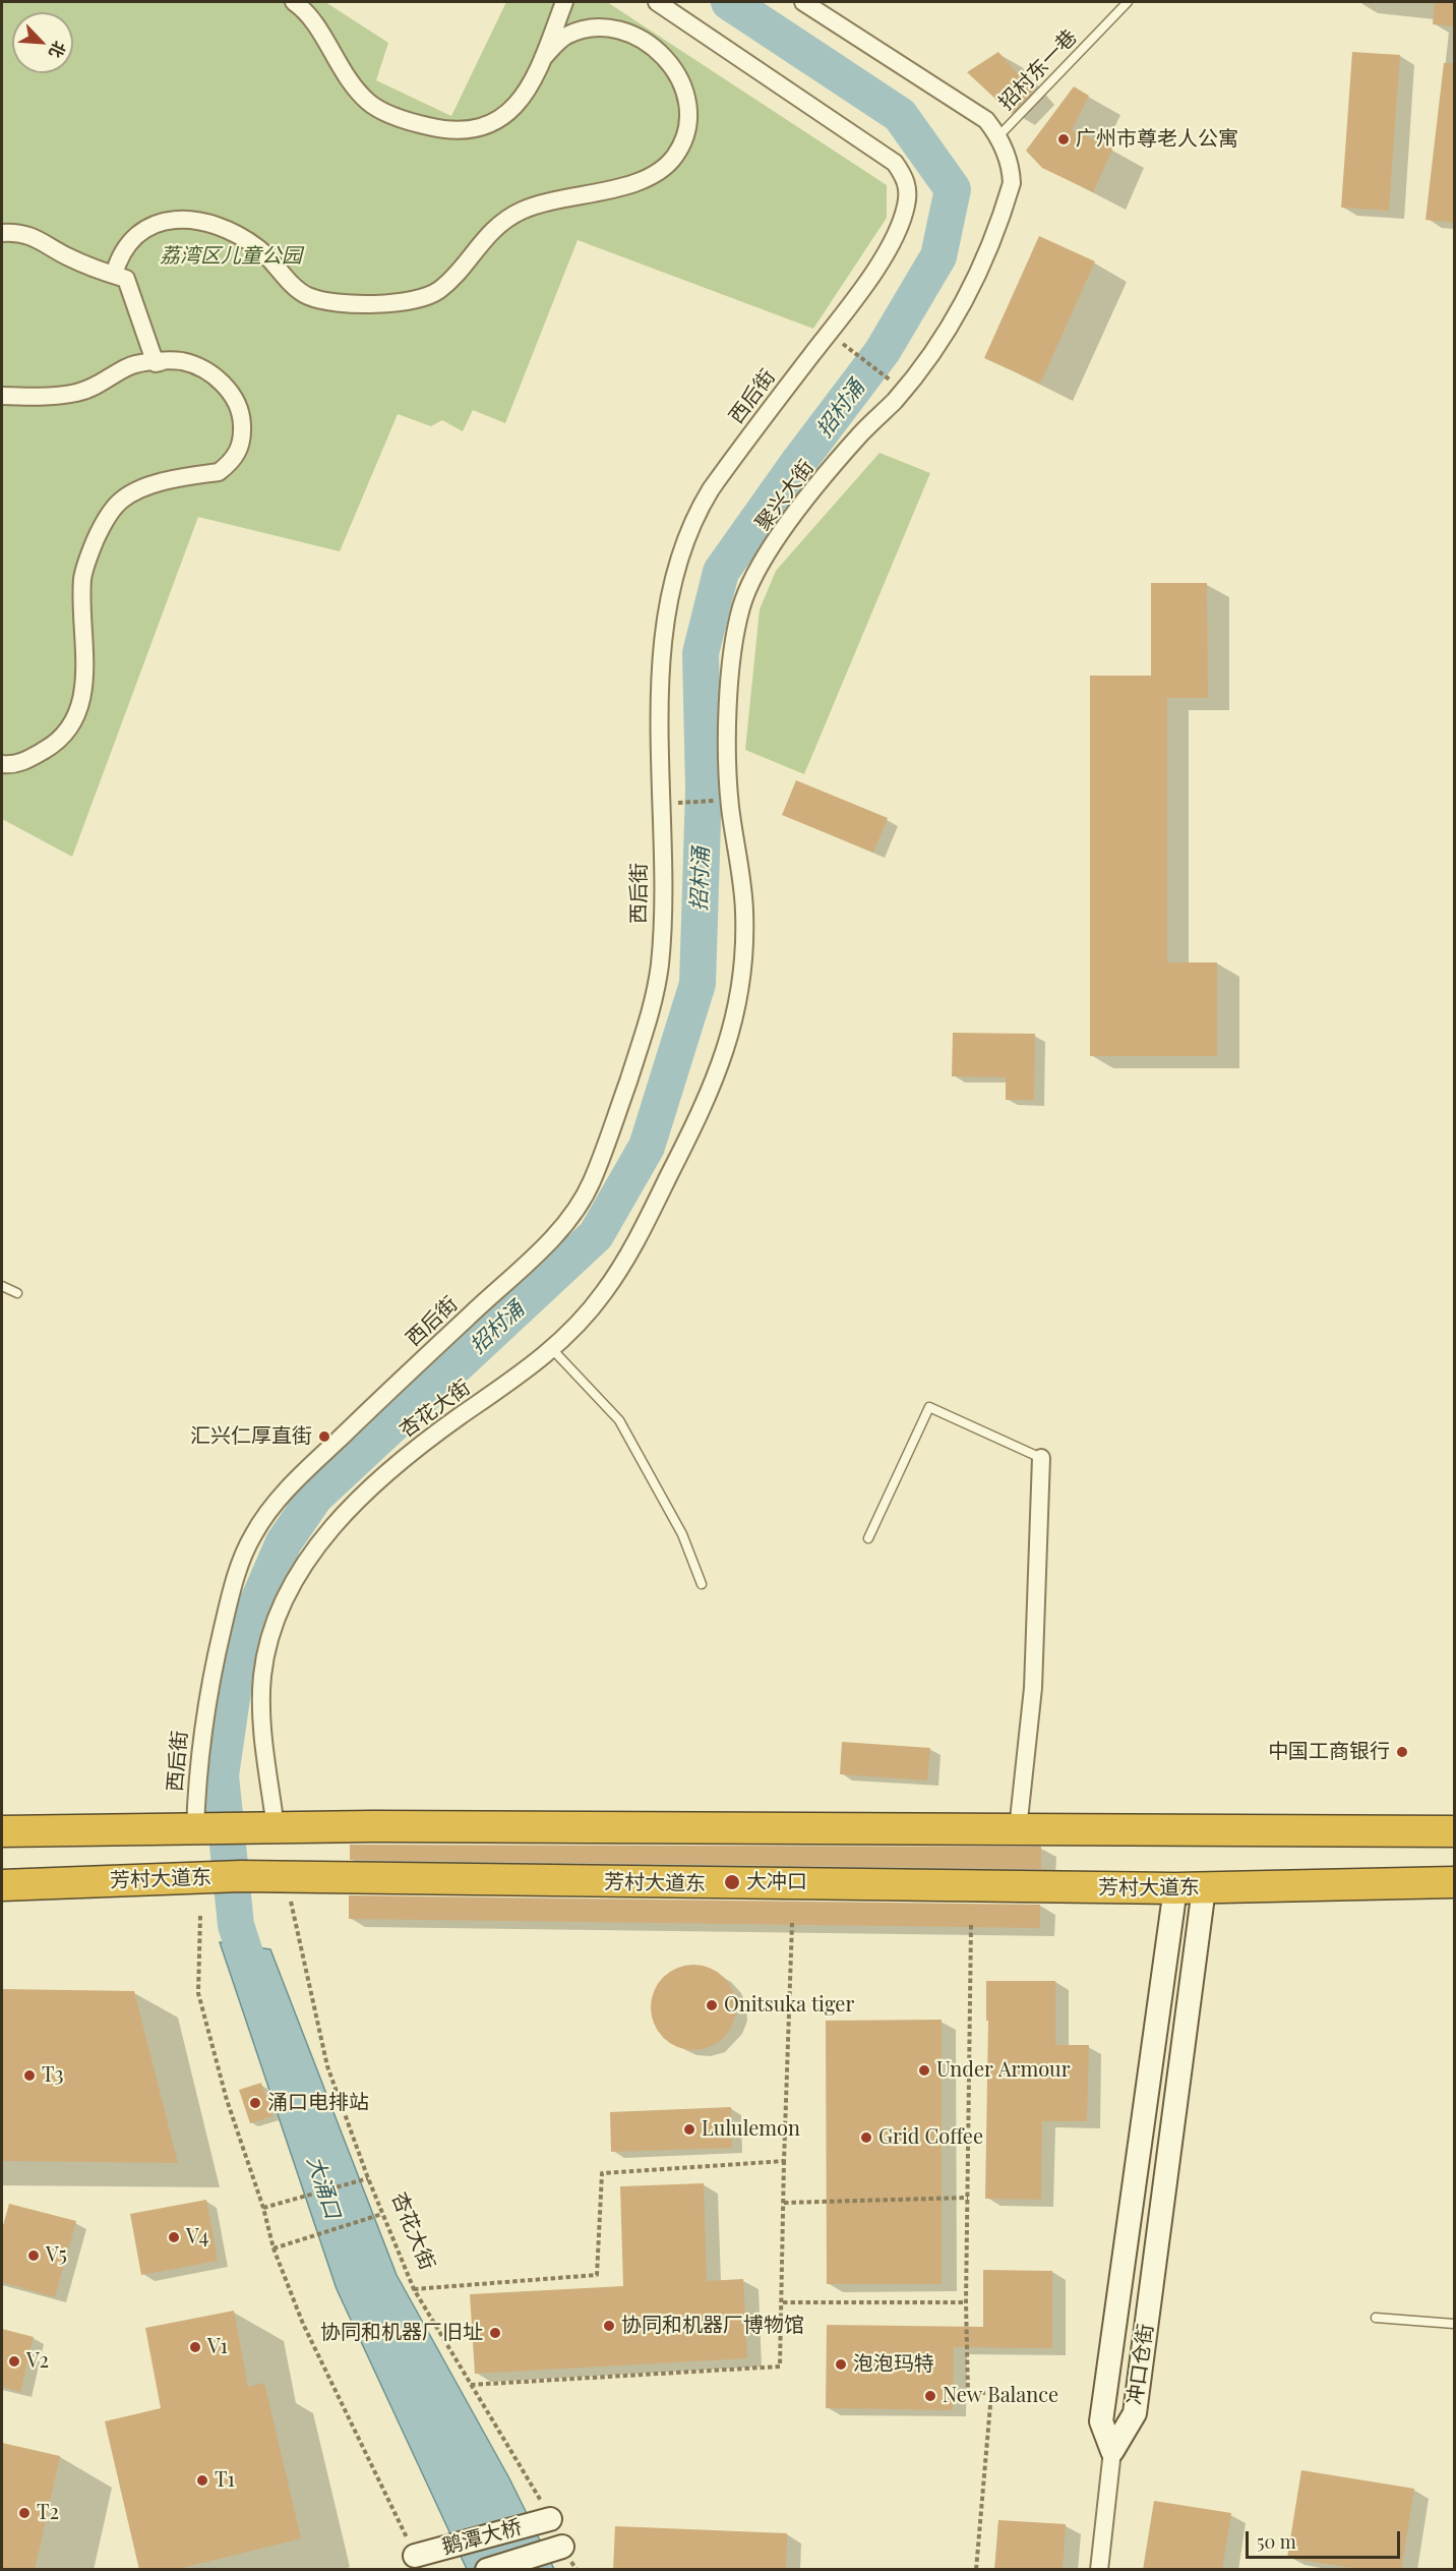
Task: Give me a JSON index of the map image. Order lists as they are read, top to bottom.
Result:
{
  "streets": {
    "highway": ["芳村大道东"],
    "street": [
      "西后街",
      "聚兴大街",
      "杏花大街",
      "冲口仓街",
      "鹅潭大桥"
    ],
    "lane": ["招村东一巷"]
  },
  "crossings": [
    ["招村东一巷", "聚兴大街"],
    ["聚兴大街", "杏花大街"],
    ["杏花大街", "芳村大道东"],
    ["杏花大街", "鹅潭大桥"],
    ["芳村大道东", "冲口仓街"]
  ],
  "water": ["招村涌", "大涌口"],
  "parks": ["荔湾区儿童公园"],
  "places": [
    "广州市尊老人公寓",
    "汇兴仁厚直街",
    "中国工商银行",
    "大冲口",
    "Onitsuka tiger",
    "Under Armour",
    "T3",
    "涌口电排站",
    "Lululemon",
    "Grid Coffee",
    "V4",
    "V5",
    "协同和机器厂博物馆",
    "协同和机器厂旧址",
    "V1",
    "V2",
    "泡泡玛特",
    "New Balance",
    "T1",
    "T2"
  ],
  "scale_bar": "50 m",
  "north": "bottom right"
}
